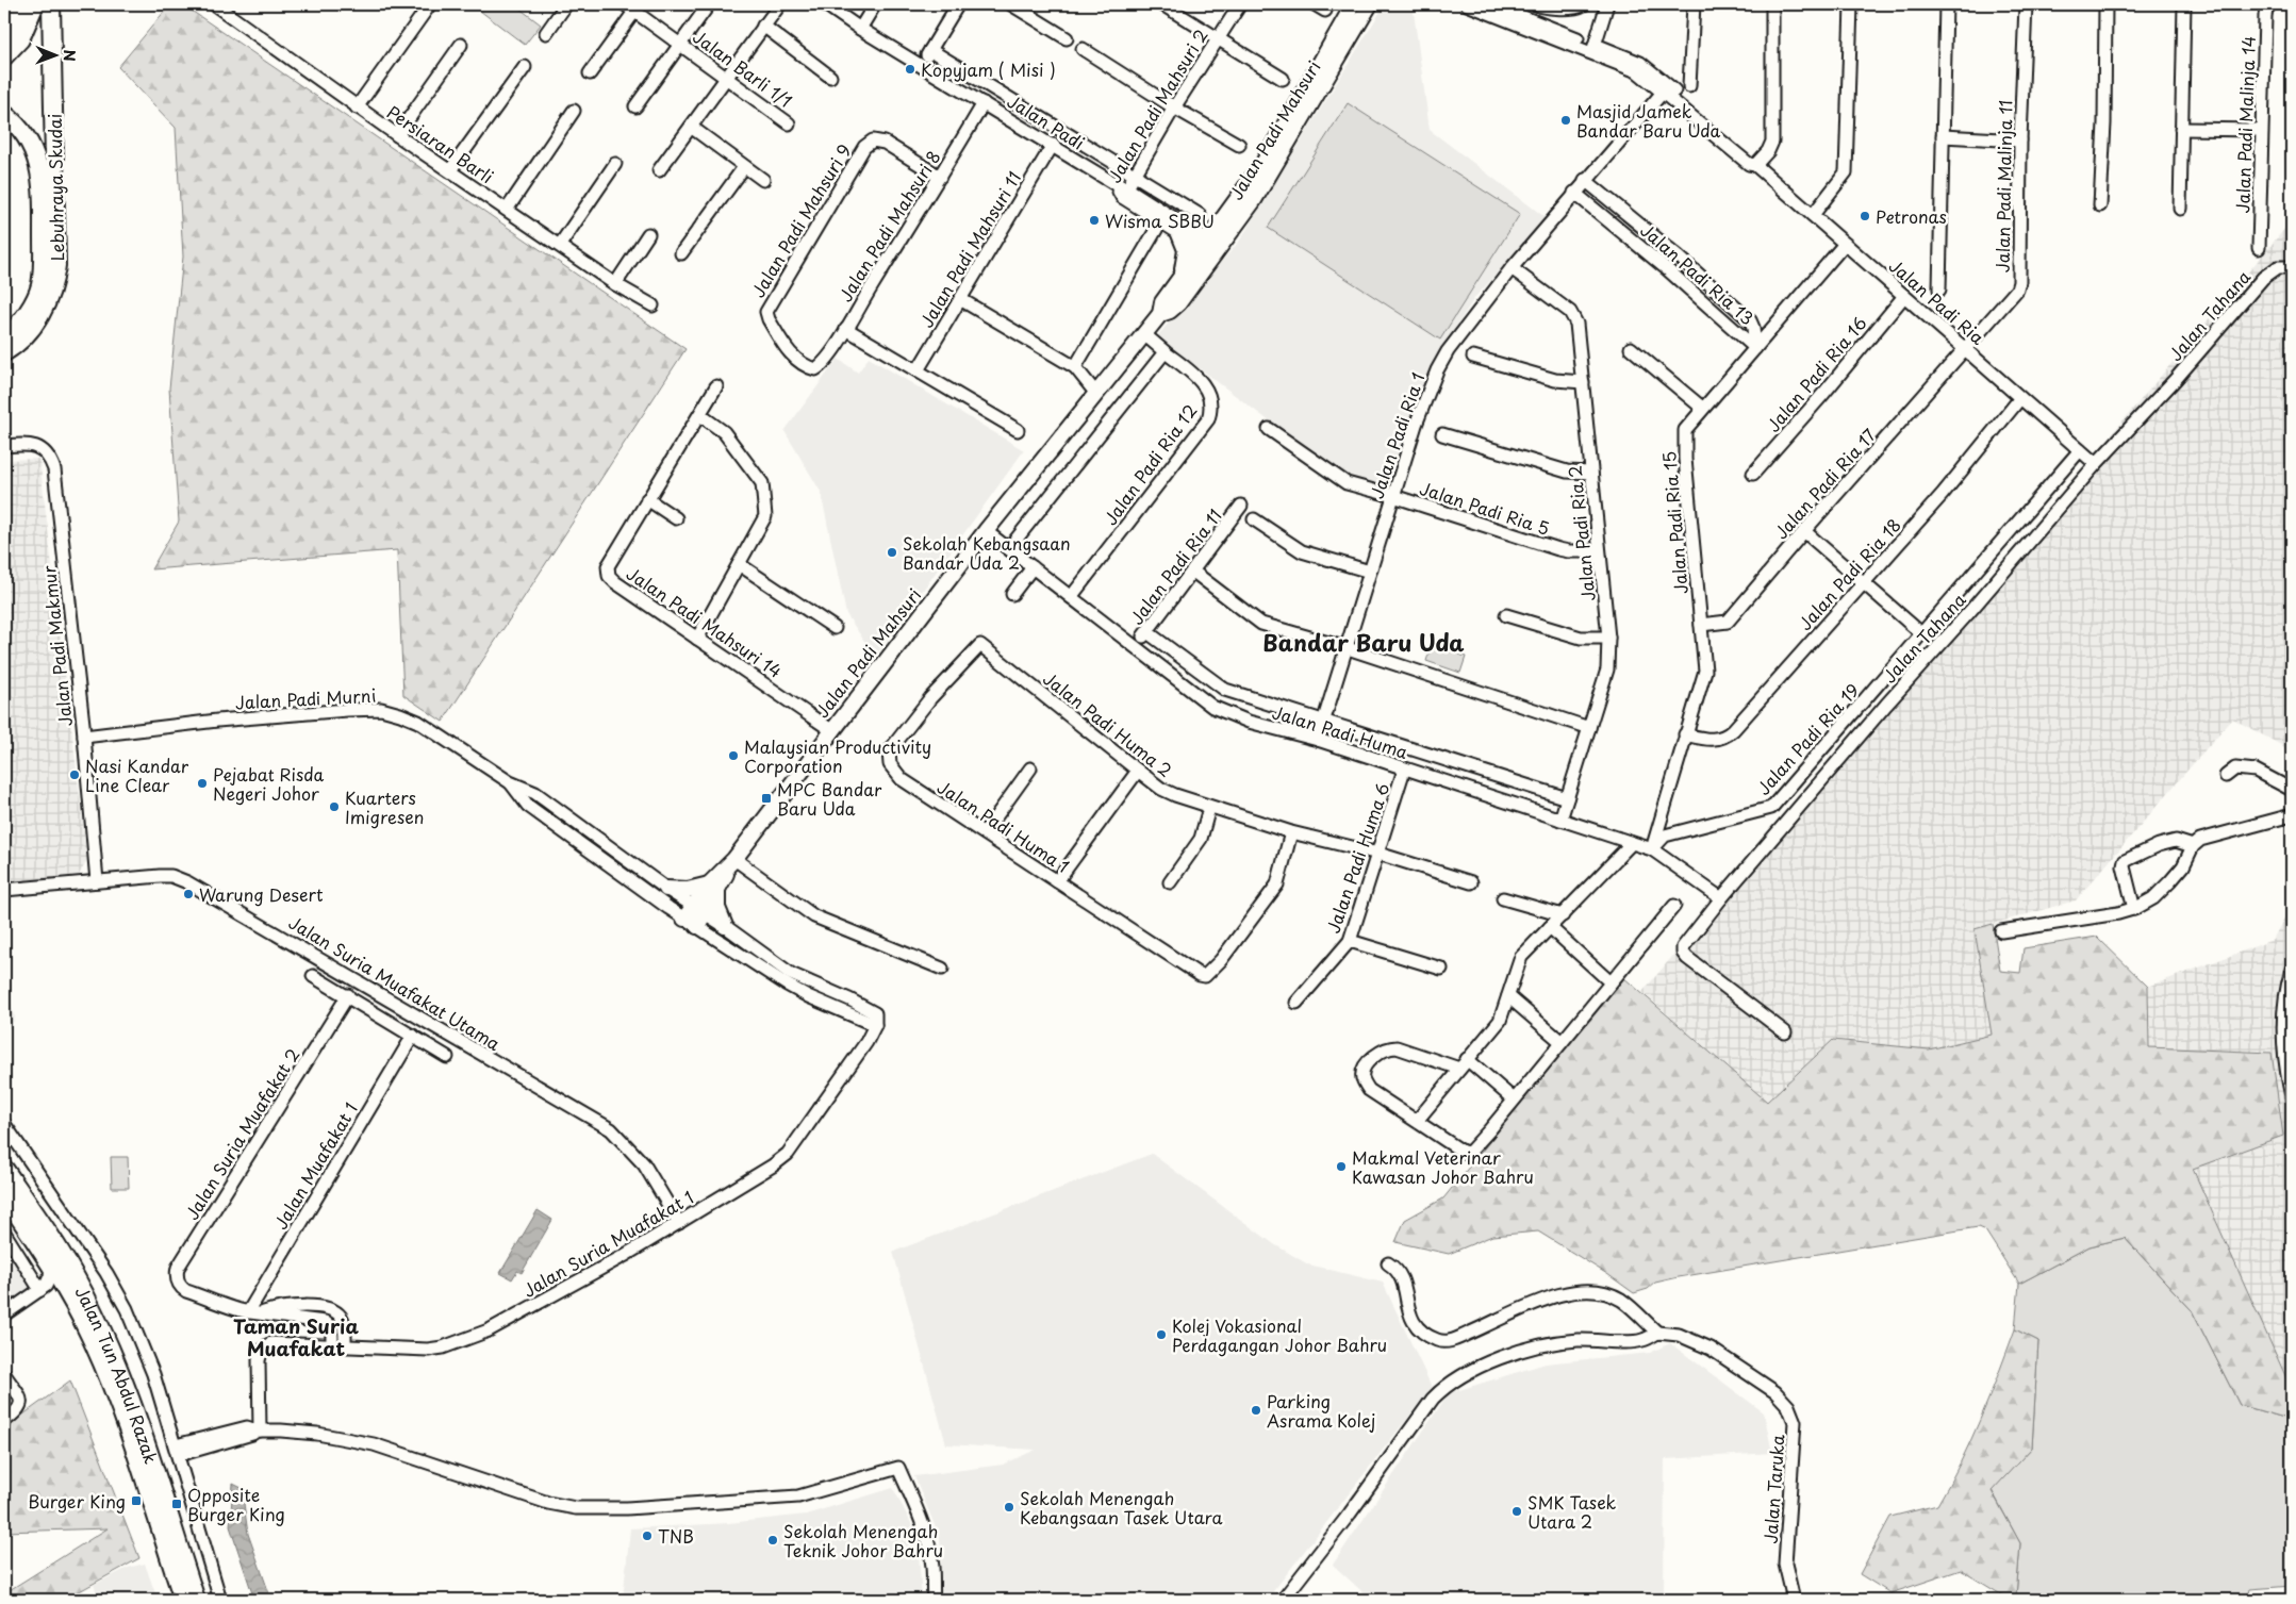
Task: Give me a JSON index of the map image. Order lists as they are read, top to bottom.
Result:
{
  "streets": {
    "highway": ["Lebuhraya Skudai", "Jalan Tun Abdul Razak"],
    "main road": ["Jalan Padi Mahsuri"],
    "street": [
      "Jalan Barli 1/1",
      "Jalan Padi Mahsuri 2",
      "Jalan Padi",
      "Jalan Padi Malinja 14",
      "Persiaran Barli",
      "Jalan Padi Malinja 11",
      "Jalan Padi Mahsuri 9",
      "Jalan Padi Mahsuri 8",
      "Jalan Padi Mahsuri 11",
      "Jalan Padi Ria 13",
      "Jalan Padi Ria",
      "Jalan Tahana",
      "Jalan Padi Ria 16",
      "Jalan Padi Ria 1",
      "Jalan Padi Ria 12",
      "Jalan Padi Ria 17",
      "Jalan Padi Ria 5",
      "Jalan Padi Ria 15",
      "Jalan Padi Ria 2",
      "Jalan Padi Ria 11",
      "Jalan Padi Ria 18",
      "Jalan Padi Mahsuri 14",
      "Jalan Padi Makmur",
      "Jalan Padi Murni",
      "Jalan Padi Huma 2",
      "Jalan Padi Huma",
      "Jalan Padi Ria 19",
      "Jalan Padi Huma 1",
      "Jalan Padi Huma 6",
      "Jalan Suria Muafakat Utama",
      "Jalan Suria Muafakat 2",
      "Jalan Muafakat 1",
      "Jalan Suria Muafakat 1",
      "Jalan Taruka"
    ]
  },
  "crossings": [
    ["Jalan Padi Mahsuri 2", "Jalan Padi"],
    ["Jalan Padi", "Jalan Padi Mahsuri"],
    ["Jalan Padi", "Jalan Padi Mahsuri 8"],
    ["Jalan Padi", "Jalan Padi Mahsuri 11"],
    ["Jalan Padi Mahsuri", "Jalan Padi Ria 12"],
    ["Jalan Padi Mahsuri", "Jalan Padi Mahsuri 14"],
    ["Jalan Padi Mahsuri", "Jalan Padi Murni"],
    ["Jalan Padi Mahsuri", "Jalan Padi Huma"],
    ["Jalan Padi Malinja 11", "Jalan Padi Ria"],
    ["Jalan Padi Malinja 11", "Jalan Padi Ria 17"],
    ["Jalan Padi Mahsuri 9", "Jalan Padi Mahsuri 8"],
    ["Jalan Padi Ria 13", "Jalan Padi Ria 1"],
    ["Jalan Padi Ria 13", "Jalan Padi Ria 15"],
    ["Jalan Padi Ria", "Jalan Tahana"],
    ["Jalan Padi Ria", "Jalan Padi Ria 16"],
    ["Jalan Padi Ria", "Jalan Padi Ria 1"],
    ["Jalan Padi Ria", "Jalan Padi Ria 17"],
    ["Jalan Padi Ria", "Jalan Padi Ria 15"],
    ["Jalan Padi Ria", "Jalan Padi Ria 18"],
    ["Jalan Padi Ria", "Jalan Padi Ria 19"],
    ["Jalan Tahana", "Jalan Padi Huma"],
    ["Jalan Padi Ria 1", "Jalan Padi Ria 5"],
    ["Jalan Padi Ria 1", "Jalan Padi Ria 2"],
    ["Jalan Padi Ria 1", "Jalan Padi Huma"],
    ["Jalan Padi Ria 12", "Jalan Padi Huma"],
    ["Jalan Padi Ria 17", "Jalan Padi Ria 15"],
    ["Jalan Padi Ria 5", "Jalan Padi Ria 2"],
    ["Jalan Padi Ria 15", "Jalan Padi Ria 18"],
    ["Jalan Padi Ria 15", "Jalan Padi Huma"],
    ["Jalan Padi Ria 15", "Jalan Padi Ria 19"],
    ["Jalan Padi Ria 2", "Jalan Padi Huma"],
    ["Jalan Padi Ria 11", "Jalan Padi Huma"],
    ["Jalan Padi Makmur", "Jalan Padi Murni"],
    ["Jalan Padi Makmur", "Jalan Suria Muafakat Utama"],
    ["Jalan Padi Huma 2", "Jalan Padi Huma 1"],
    ["Jalan Padi Huma 2", "Jalan Padi Huma 6"],
    ["Jalan Padi Huma", "Jalan Padi Ria 19"],
    ["Jalan Padi Huma", "Jalan Padi Huma 6"],
    ["Jalan Suria Muafakat Utama", "Jalan Suria Muafakat 1"],
    ["Jalan Suria Muafakat 2", "Jalan Muafakat 1"]
  ],
  "districts": ["Bandar Baru Uda", "Taman Suria Muafakat"],
  "places": {
    "other": [
      "Kopyjam ( Misi )",
      "Masjid Jamek Bandar Baru Uda",
      "Petronas",
      "Wisma SBBU",
      "Sekolah Kebangsaan Bandar Uda 2",
      "Malaysian Productivity Corporation",
      "Nasi Kandar Line Clear",
      "Pejabat Risda Negeri Johor",
      "Kuarters Imigresen",
      "Warung Desert",
      "Makmal Veterinar Kawasan Johor Bahru",
      "Kolej Vokasional Perdagangan Johor Bahru",
      "Parking Asrama Kolej",
      "Sekolah Menengah Kebangsaan Tasek Utara",
      "SMK Tasek Utara 2",
      "TNB",
      "Sekolah Menengah Teknik Johor Bahru"
    ],
    "transit": ["MPC Bandar Baru Uda", "Burger King", "Opposite Burger King"]
  },
  "north": "right"
}
